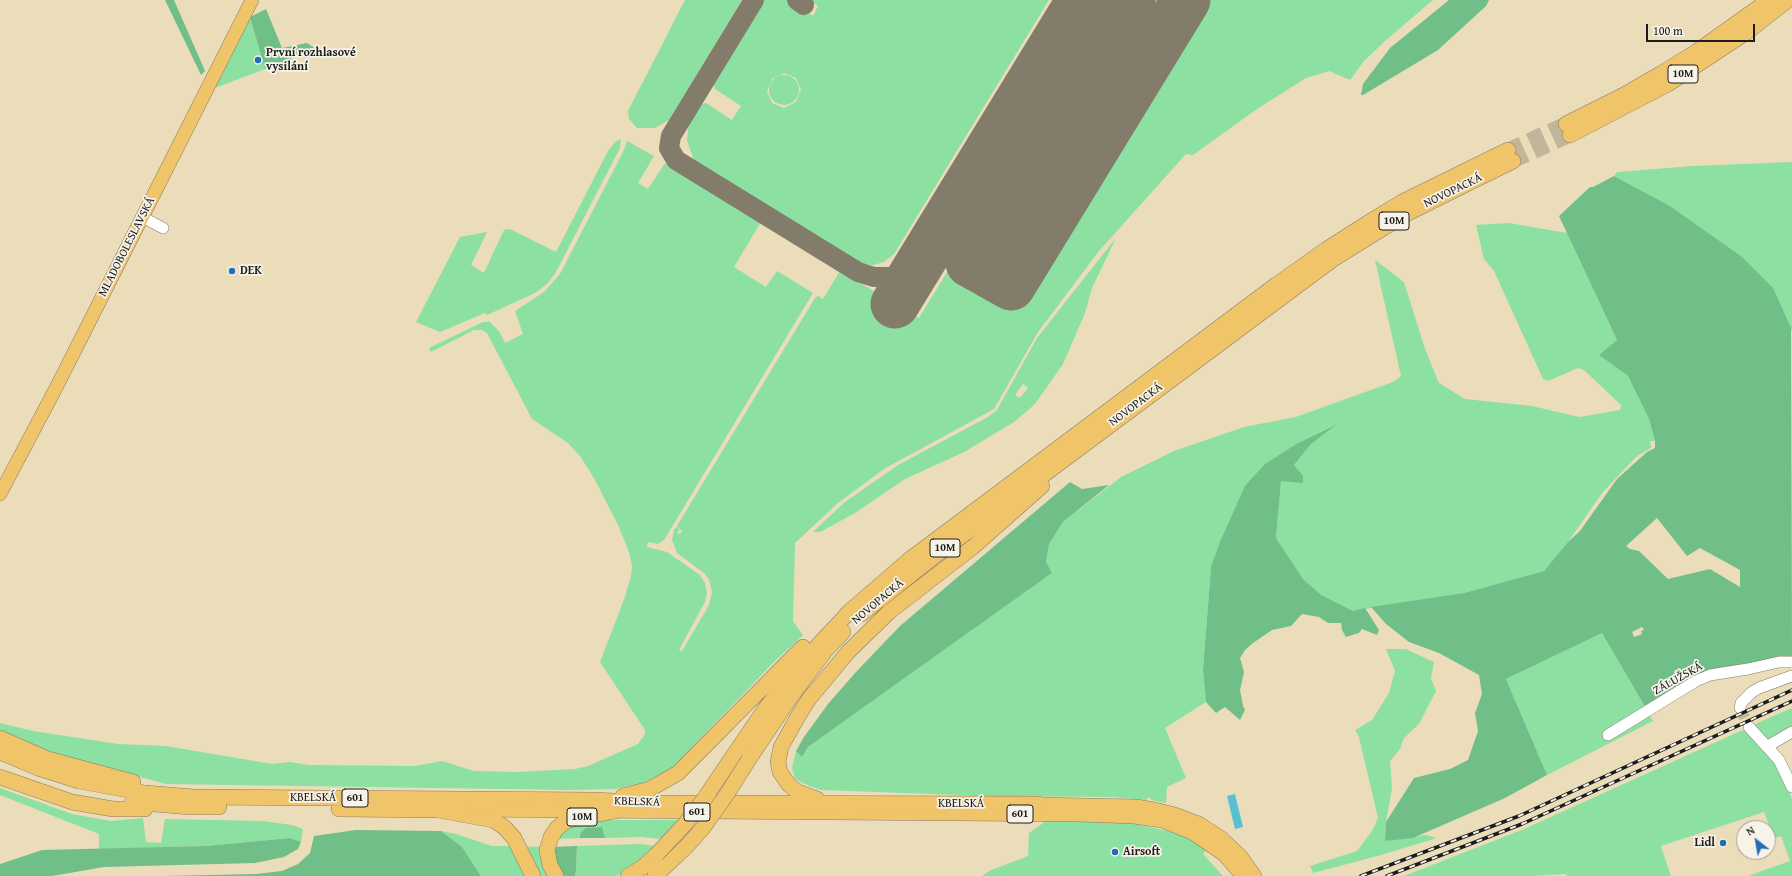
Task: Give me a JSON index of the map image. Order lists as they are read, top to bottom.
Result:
{
  "streets": {
    "highway": [
      "10M",
      "NOVOPACKÁ",
      "KBELSKÁ",
      "601"
    ],
    "main road": ["MLADOBOLESLAVSKÁ"],
    "street": ["ZÁLUŽSKÁ"]
  },
  "crossings": [
    ["10M", "NOVOPACKÁ"],
    ["10M", "KBELSKÁ"]
  ],
  "places": [
    "První rozhlasové vysilání",
    "DEK",
    "Lidl",
    "Airsoft"
  ],
  "scale_bar": "100 m",
  "north": "top left"
}
